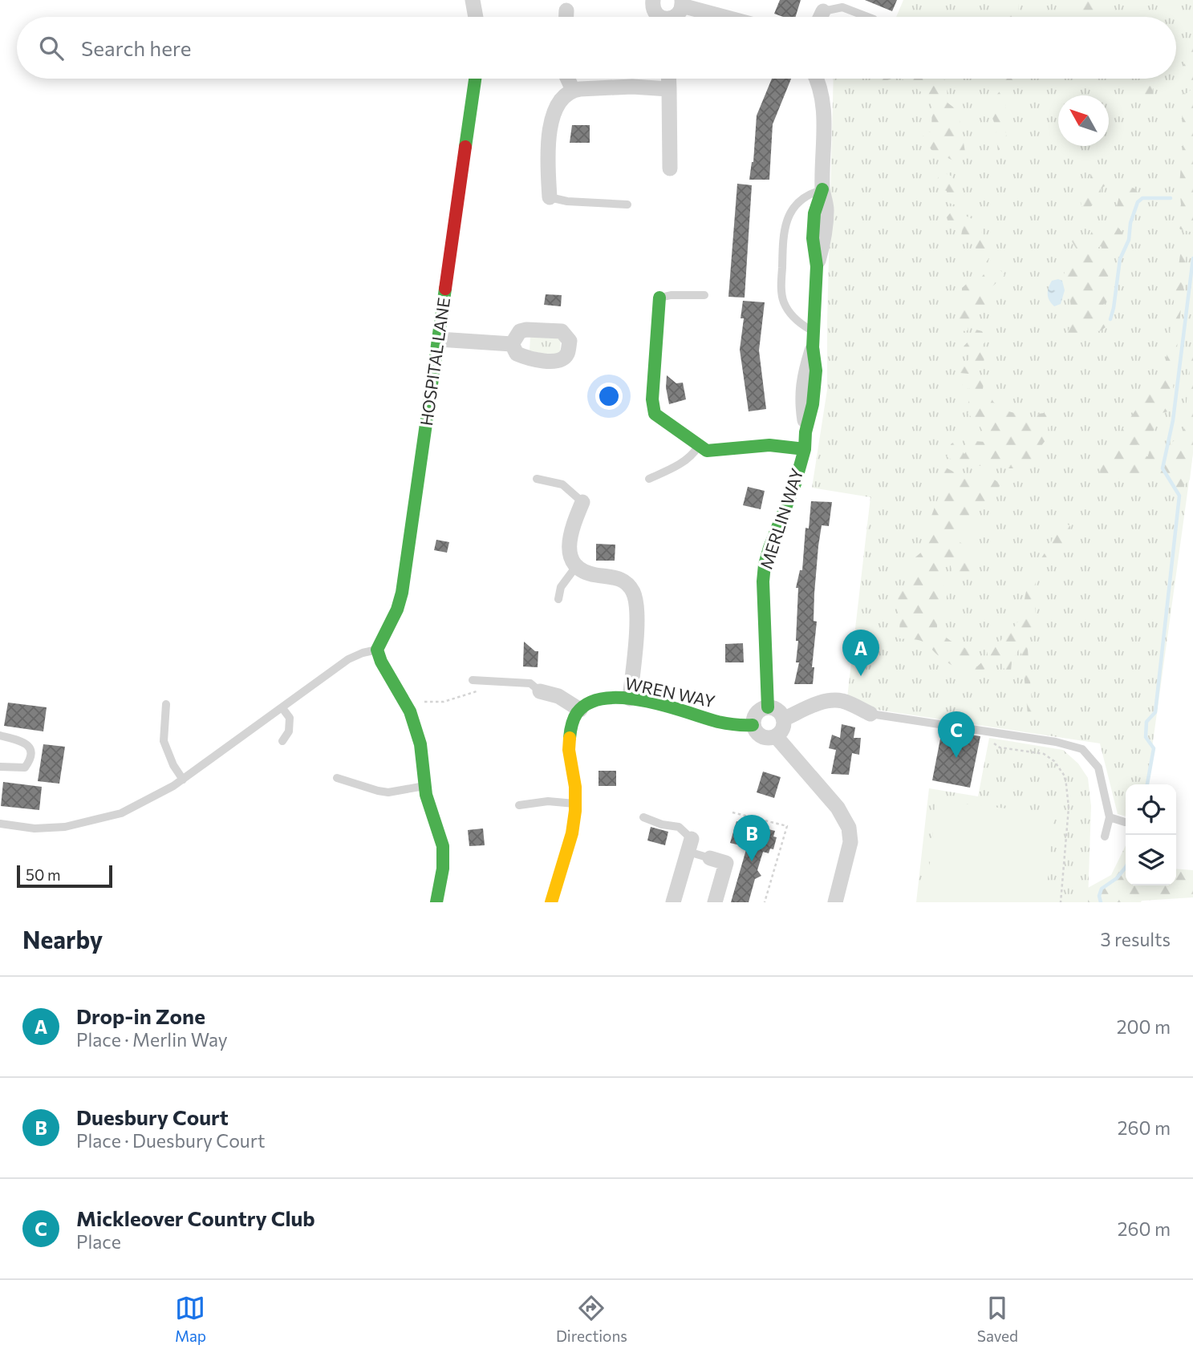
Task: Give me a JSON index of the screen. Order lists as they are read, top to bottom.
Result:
{
  "streets": {
    "street": ["HOSPITAL LANE", "MERLIN WAY", "WREN WAY"]
  },
  "crossings": [
    ["MERLIN WAY", "WREN WAY"]
  ],
  "scale_bar": "50 m",
  "north": "top left",
  "page": {
    "search": "Search here",
    "pins": ["A", "C", "B"],
    "scale": "50 m",
    "heading": ["Nearby", "3 results"],
    "list": [
      {
        "mark": "A",
        "name": "Drop-in Zone",
        "note": "Place · Merlin Way",
        "value": "200 m"
      },
      {
        "mark": "B",
        "name": "Duesbury Court",
        "note": "Place · Duesbury Court",
        "value": "260 m"
      },
      {
        "mark": "C",
        "name": "Mickleover Country Club",
        "note": "Place",
        "value": "260 m"
      }
    ],
    "nav": ["Map", "Directions", "Saved"]
  }
}
